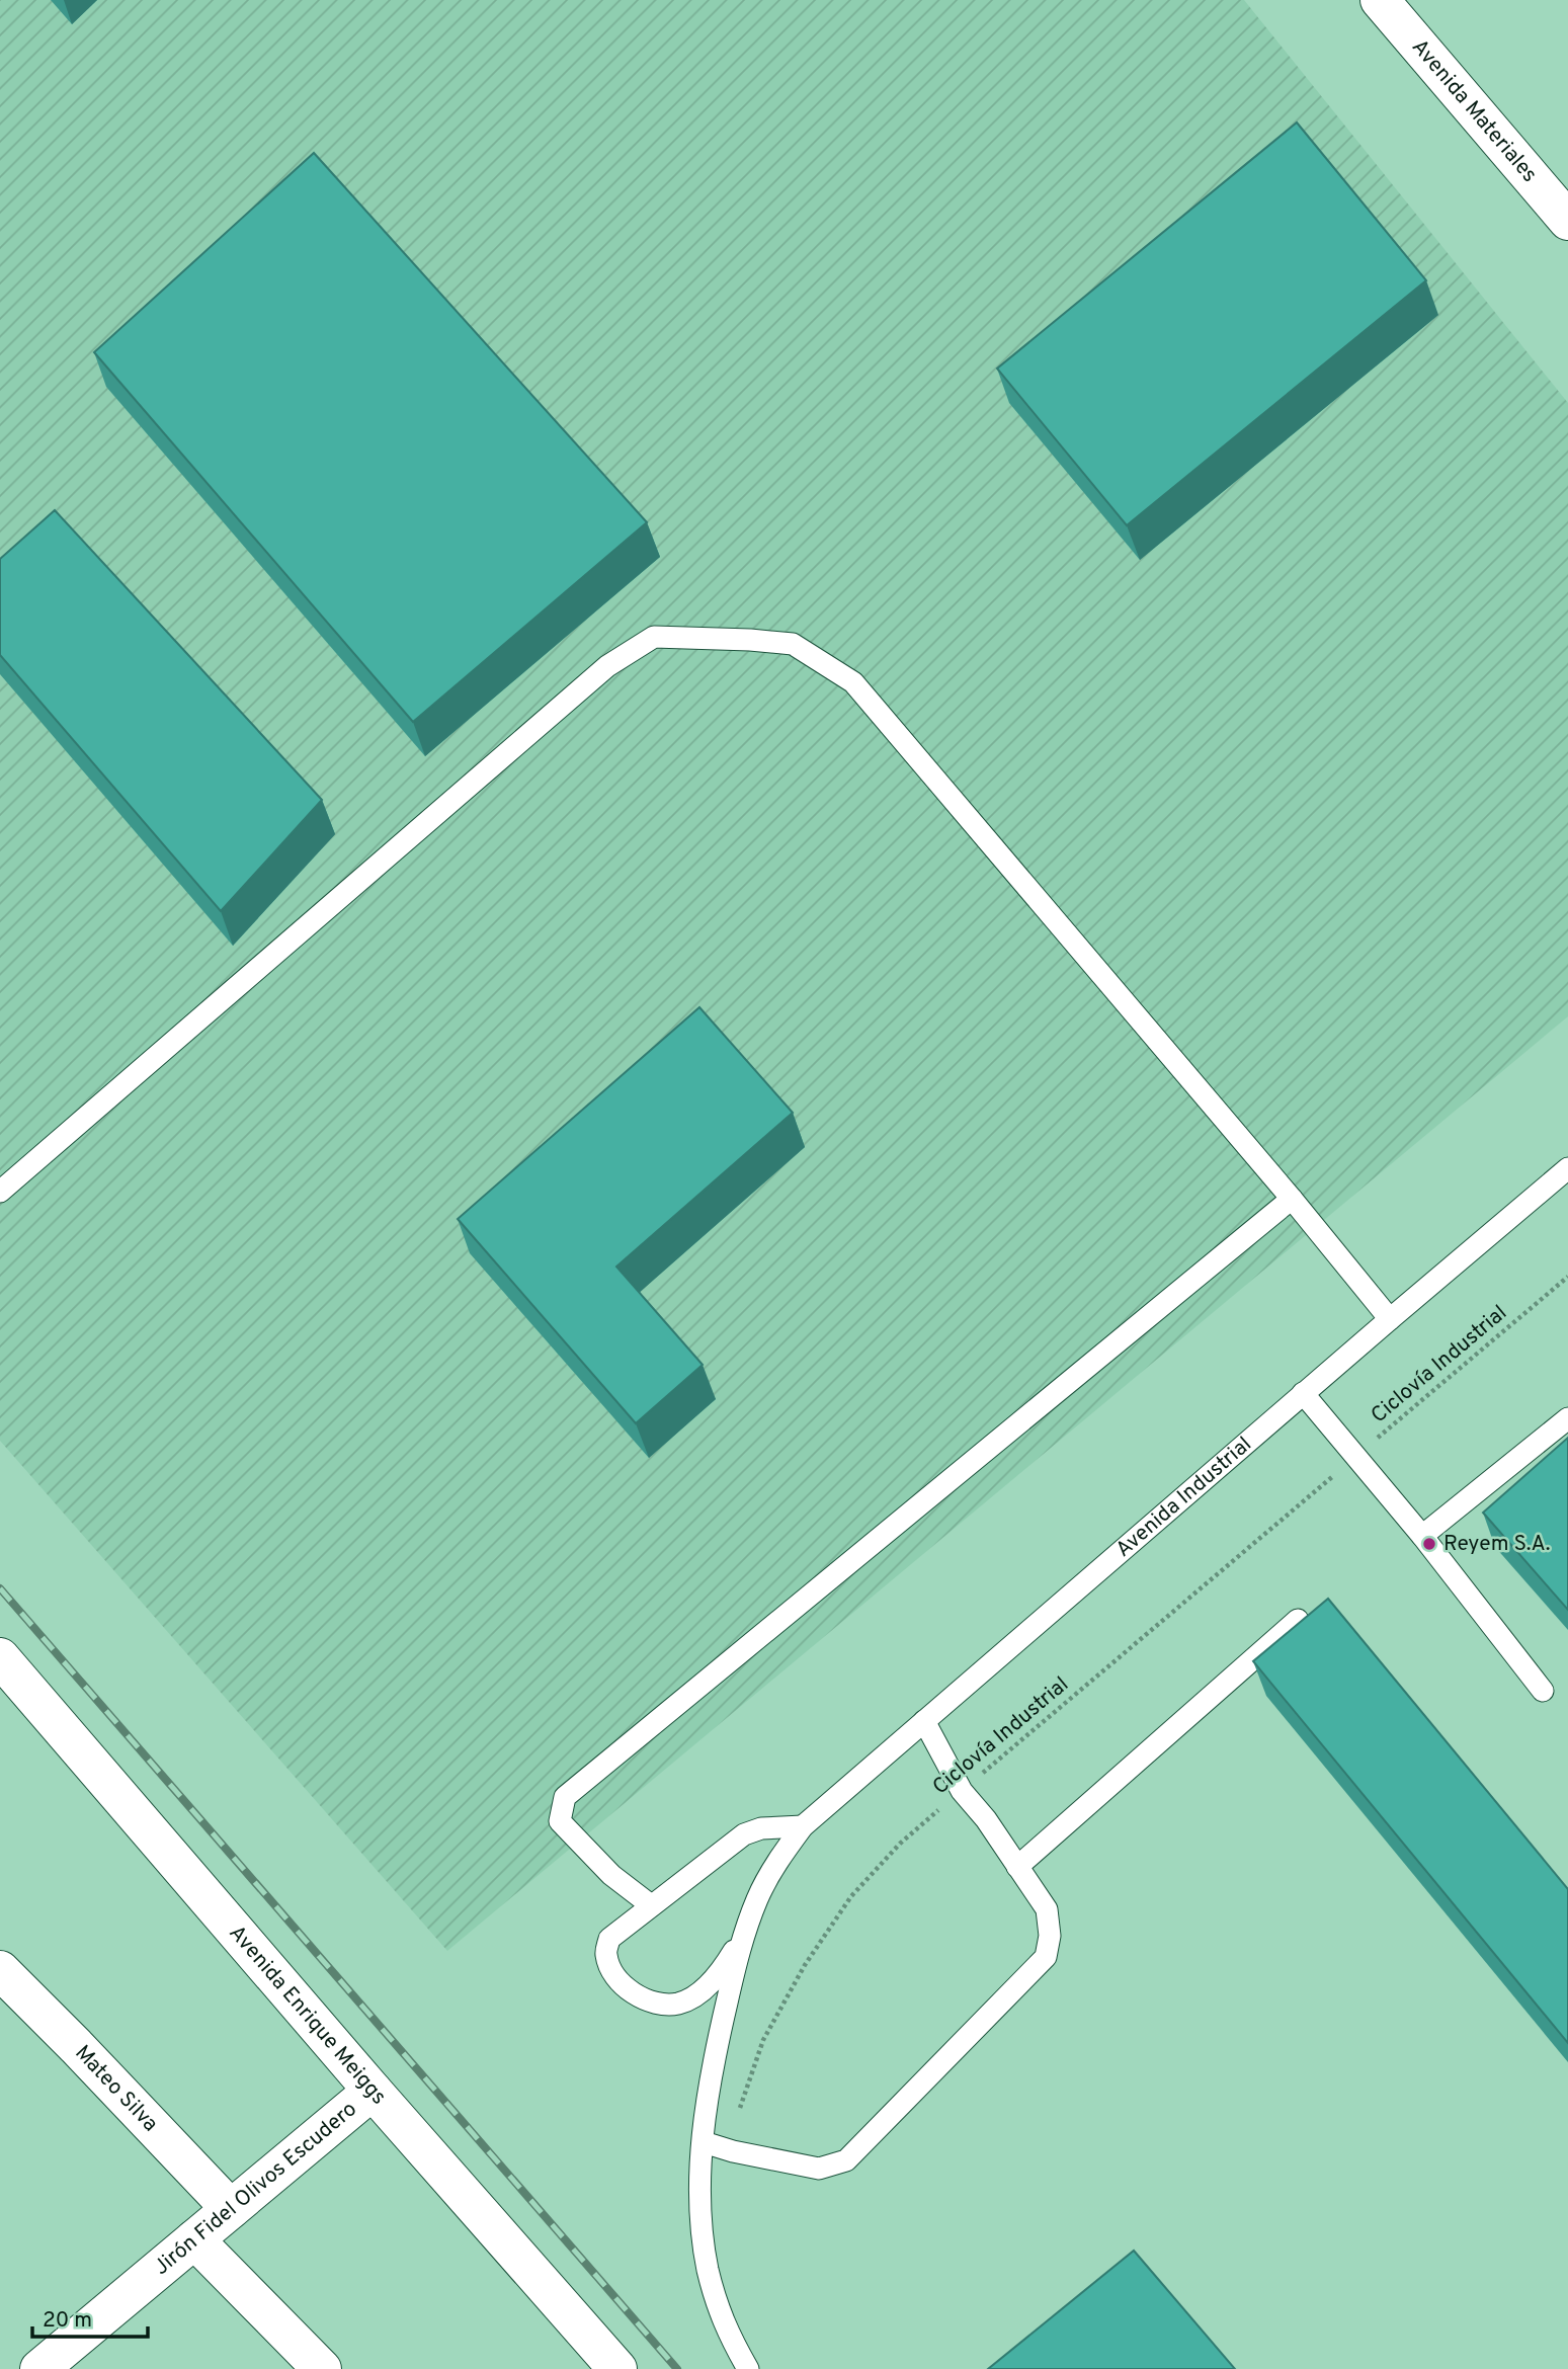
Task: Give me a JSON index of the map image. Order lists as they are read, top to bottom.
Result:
{
  "streets": {
    "street": [
      "Avenida Materiales",
      "Avenida Enrique Meiggs",
      "Mateo Silva",
      "Jirón Fidel Olivos Escudero"
    ],
    "lane": ["Avenida Industrial"],
    "path": ["Ciclovía Industrial"]
  },
  "crossings": [
    ["Avenida Enrique Meiggs", "Jirón Fidel Olivos Escudero"],
    ["Mateo Silva", "Jirón Fidel Olivos Escudero"]
  ],
  "places": ["Reyem S.A."],
  "scale_bar": "20 m"
}
